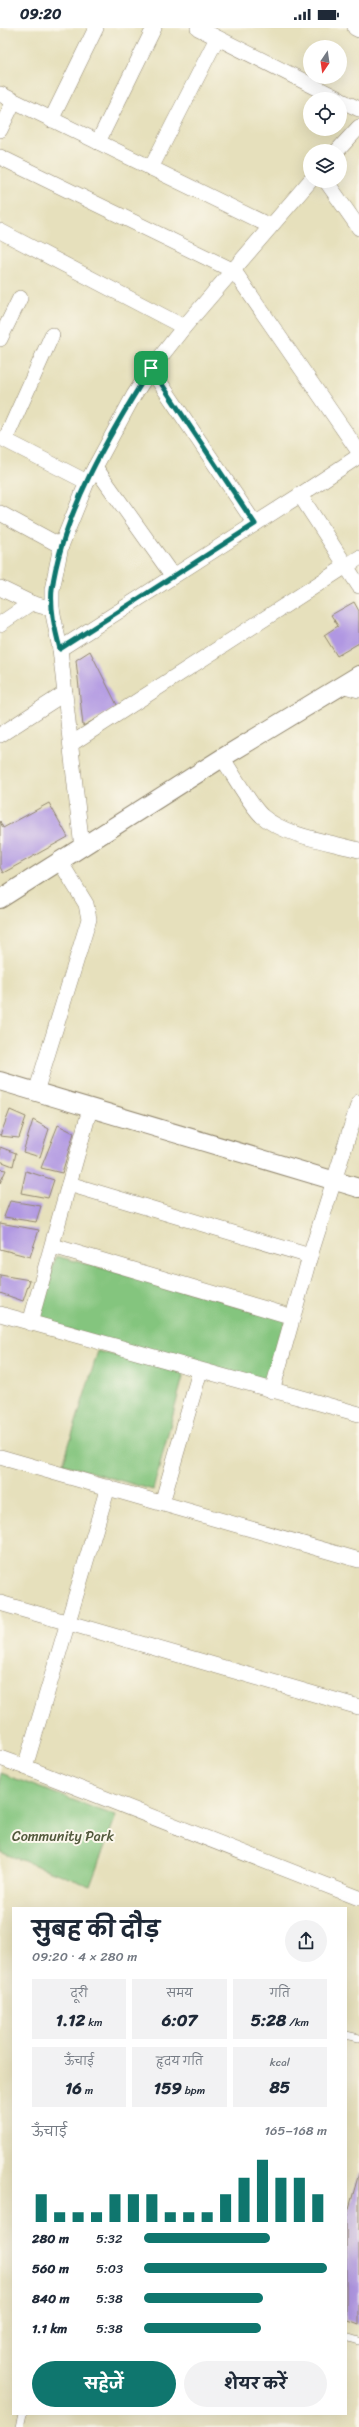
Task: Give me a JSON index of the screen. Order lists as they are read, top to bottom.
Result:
{
  "parks": ["Community Park"],
  "north": "bottom",
  "page": {
    "status": "09:20",
    "heading": ["सुबह की दौड़", "09:20 · 4 × 280 m"],
    "stats": [
      ["दूरी", "1.12 km"],
      ["समय", "6:07"],
      ["गति", "5:28 /km"],
      ["ऊँचाई", "16 m"],
      ["हृदय गति", "159 bpm"],
      ["kcal", "85"]
    ],
    "chart": ["ऊँचाई", "165–168 m"],
    "list": [
      {
        "name": "280 m",
        "note": "5:32"
      },
      {
        "name": "560 m",
        "note": "5:03"
      },
      {
        "name": "840 m",
        "note": "5:38"
      },
      {
        "name": "1.1 km",
        "note": "5:38"
      }
    ],
    "buttons": ["सहेजें", "शेयर करें"]
  }
}
